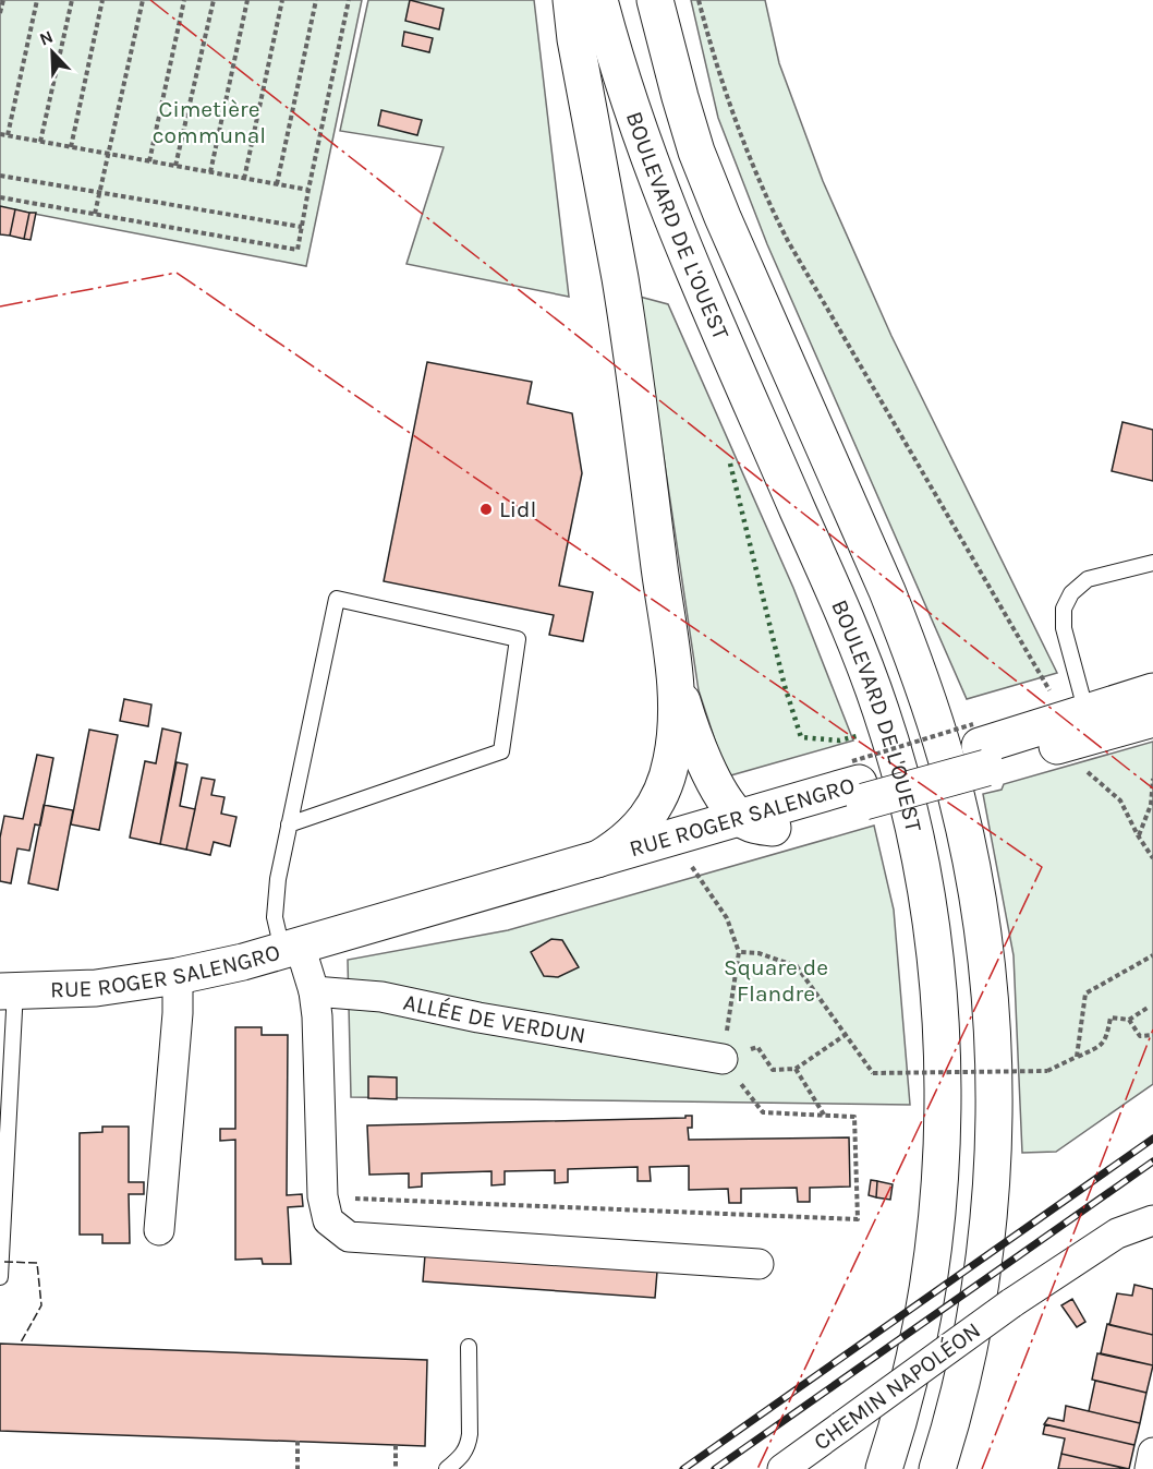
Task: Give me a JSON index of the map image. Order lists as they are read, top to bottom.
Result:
{
  "streets": {
    "main road": ["BOULEVARD DE L'OUEST", "RUE ROGER SALENGRO"],
    "street": ["ALLÉE DE VERDUN", "CHEMIN NAPOLÉON"]
  },
  "parks": ["Cimetière communal", "Square de Flandre"],
  "places": ["Lidl"],
  "north": "top left"
}
